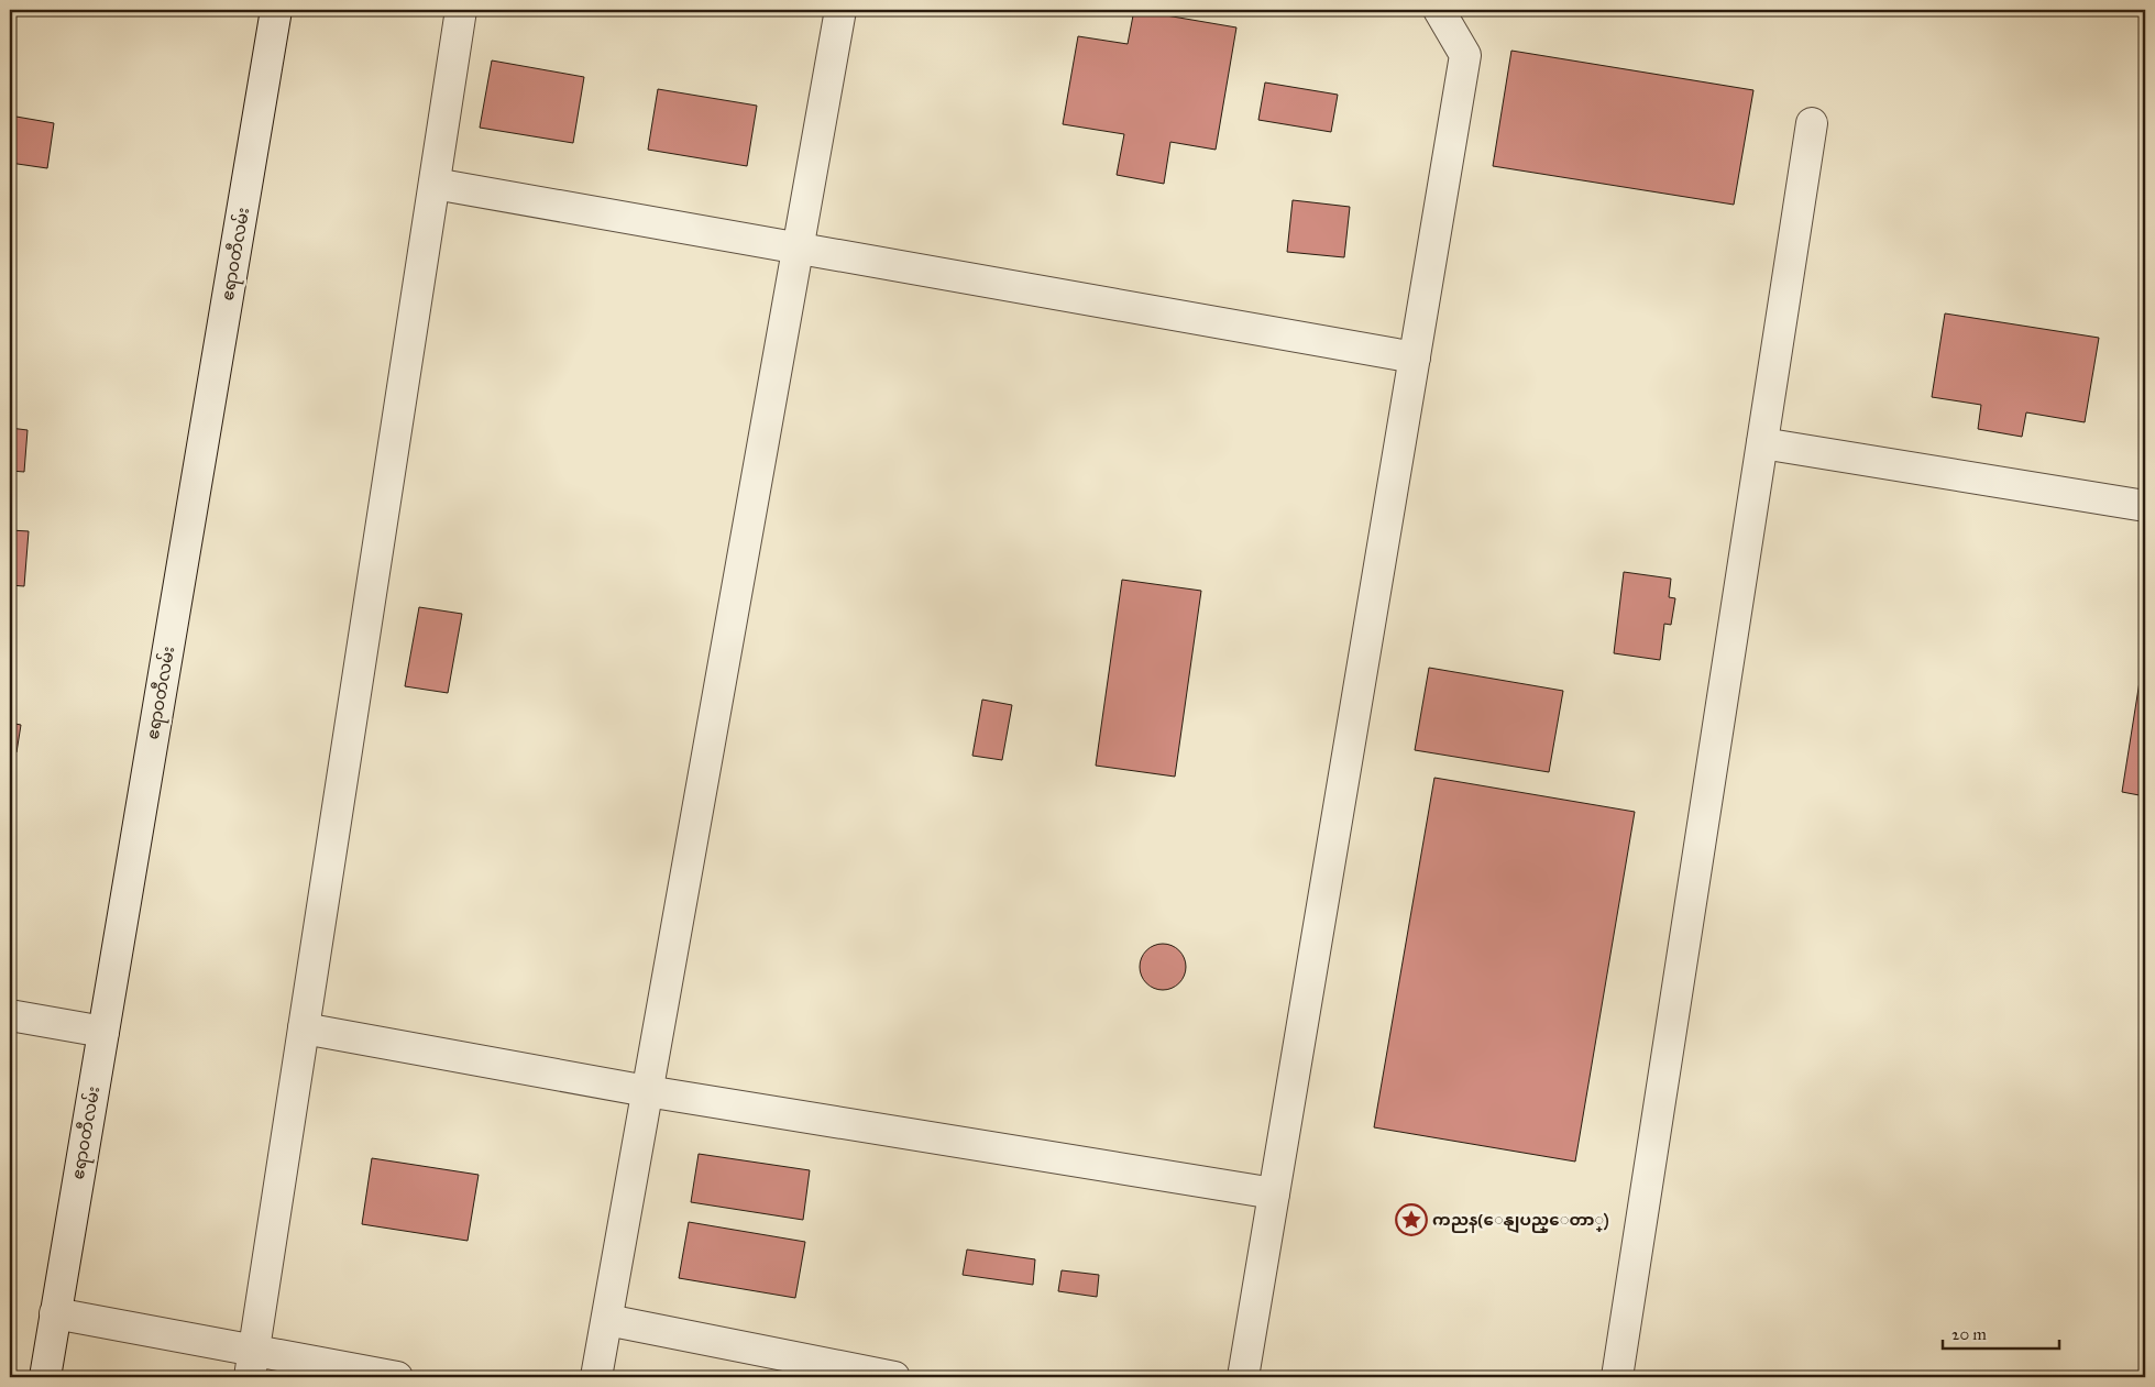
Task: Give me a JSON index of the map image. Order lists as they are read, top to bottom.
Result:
{
  "streets": {
    "street": ["ဧရာဝတီလမ်း"]
  },
  "places": {
    "place": ["ကညန(ေနျပည္ေတာ္)"]
  },
  "scale_bar": "20 m"
}
